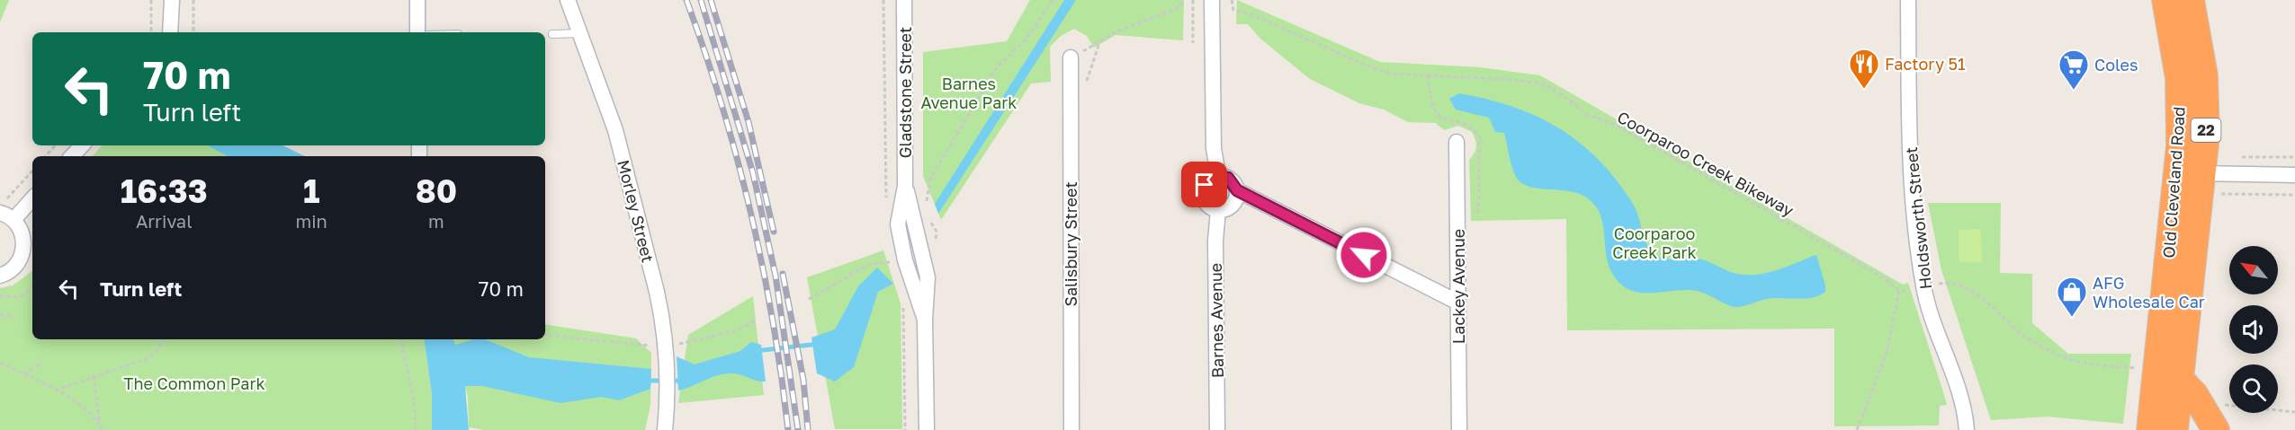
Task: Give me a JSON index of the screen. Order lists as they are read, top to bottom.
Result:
{
  "streets": {
    "highway": ["22", "Old Cleveland Road"],
    "street": [
      "Gladstone Street",
      "Morley Street",
      "Holdsworth Street",
      "Salisbury Street",
      "Lackey Avenue",
      "Barnes Avenue"
    ],
    "path": ["Coorparoo Creek Bikeway"]
  },
  "parks": ["Barnes Avenue Park", "Coorparoo Creek Park", "The Common Park"],
  "places": {
    "restaurant": ["Factory 51"],
    "supermarket": ["Coles"],
    "shop": ["AFG Wholesale Car"]
  },
  "north": "top left",
  "page": {
    "turn": ["70 m", "Turn left"],
    "eta": [
      "16:33",
      "Arrival",
      "1",
      "min",
      "80",
      "m"
    ],
    "list": [
      {
        "name": "Turn left",
        "value": "70 m"
      }
    ]
  }
}
